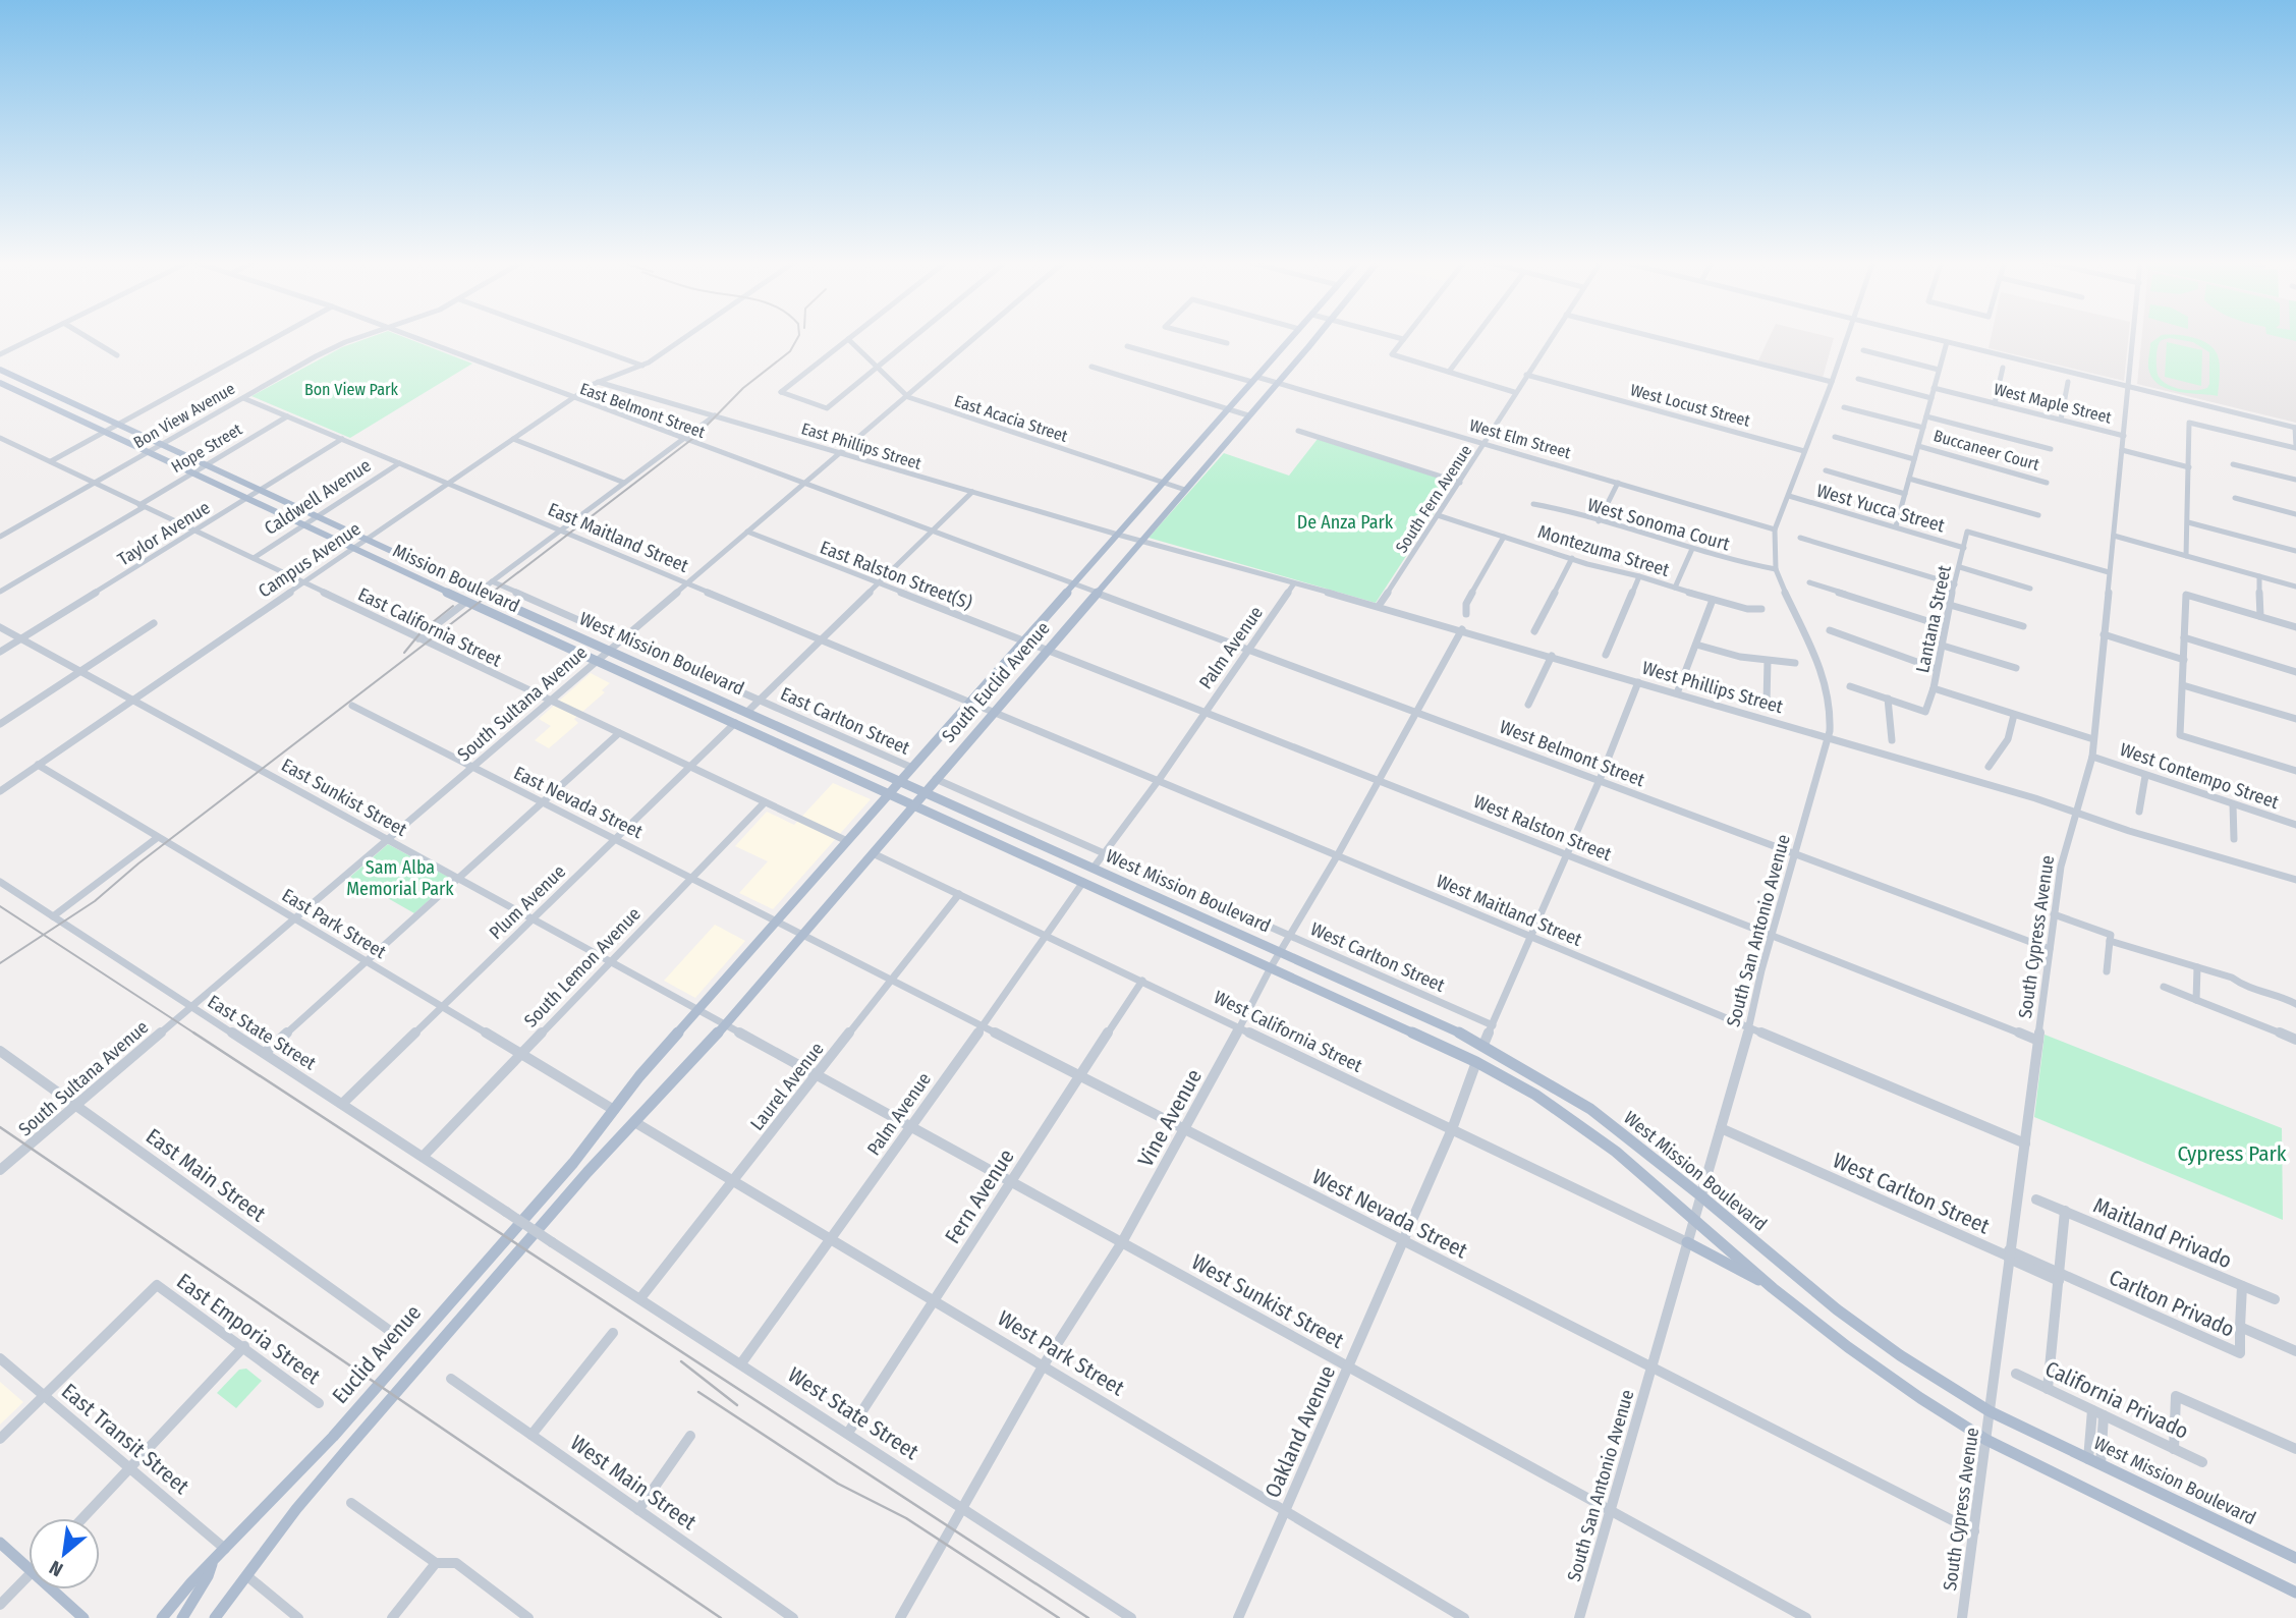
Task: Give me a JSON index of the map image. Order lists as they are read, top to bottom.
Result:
{
  "streets": {
    "main road": [
      "Mission Boulevard",
      "West Mission Boulevard",
      "South Euclid Avenue",
      "Euclid Avenue"
    ],
    "street": [
      "West Maple Street",
      "West Locust Street",
      "East Belmont Street",
      "Bon View Avenue",
      "East Acacia Street",
      "West Elm Street",
      "East Phillips Street",
      "Hope Street",
      "Buccaneer Court",
      "Caldwell Avenue",
      "South Fern Avenue",
      "West Yucca Street",
      "West Sonoma Court",
      "Taylor Avenue",
      "East Maitland Street",
      "Montezuma Street",
      "Campus Avenue",
      "East Ralston Street(S)",
      "Lantana Street",
      "East California Street",
      "Palm Avenue",
      "West Phillips Street",
      "South Sultana Avenue",
      "East Carlton Street",
      "West Belmont Street",
      "West Contempo Street",
      "East Sunkist Street",
      "East Nevada Street",
      "West Ralston Street",
      "Plum Avenue",
      "West Maitland Street",
      "East Park Street",
      "South San Antonio Avenue",
      "South Cypress Avenue",
      "West Carlton Street",
      "South Lemon Avenue",
      "West California Street",
      "East State Street",
      "Laurel Avenue",
      "Vine Avenue",
      "East Main Street",
      "Fern Avenue",
      "West Nevada Street",
      "Maitland Privado",
      "West Sunkist Street",
      "Carlton Privado",
      "East Emporia Street",
      "West Park Street",
      "California Privado",
      "West State Street",
      "Oakland Avenue",
      "East Transit Street",
      "West Main Street"
    ]
  },
  "crossings": [
    ["West Maple Street", "South Cypress Avenue"],
    ["West Locust Street", "South Fern Avenue"],
    ["West Locust Street", "South San Antonio Avenue"],
    ["East Belmont Street", "Campus Avenue"],
    ["East Belmont Street", "South Euclid Avenue"],
    ["East Belmont Street", "South Sultana Avenue"],
    ["East Belmont Street", "West Belmont Street"],
    ["Bon View Avenue", "East Maitland Street"],
    ["Bon View Avenue", "Mission Boulevard"],
    ["Bon View Avenue", "East California Street"],
    ["Bon View Avenue", "West Mission Boulevard"],
    ["East Acacia Street", "South Euclid Avenue"],
    ["East Acacia Street", "South Sultana Avenue"],
    ["West Elm Street", "South Fern Avenue"],
    ["West Elm Street", "South Euclid Avenue"],
    ["West Elm Street", "South San Antonio Avenue"],
    ["East Phillips Street", "Campus Avenue"],
    ["East Phillips Street", "South Euclid Avenue"],
    ["East Phillips Street", "West Phillips Street"],
    ["East Phillips Street", "South Sultana Avenue"],
    ["Hope Street", "East Maitland Street"],
    ["Hope Street", "Mission Boulevard"],
    ["Hope Street", "East California Street"],
    ["Hope Street", "West Mission Boulevard"],
    ["Caldwell Avenue", "East Maitland Street"],
    ["Caldwell Avenue", "Mission Boulevard"],
    ["Caldwell Avenue", "East California Street"],
    ["Caldwell Avenue", "West Mission Boulevard"],
    ["South Fern Avenue", "Montezuma Street"],
    ["South Fern Avenue", "West Phillips Street"],
    ["West Yucca Street", "Lantana Street"],
    ["West Yucca Street", "South San Antonio Avenue"],
    ["West Sonoma Court", "South San Antonio Avenue"],
    ["Taylor Avenue", "East Maitland Street"],
    ["Taylor Avenue", "Mission Boulevard"],
    ["Taylor Avenue", "East California Street"],
    ["Taylor Avenue", "West Mission Boulevard"],
    ["Taylor Avenue", "East Sunkist Street"],
    ["East Maitland Street", "Campus Avenue"],
    ["East Maitland Street", "South Euclid Avenue"],
    ["East Maitland Street", "South Sultana Avenue"],
    ["East Maitland Street", "West Maitland Street"],
    ["Campus Avenue", "Mission Boulevard"],
    ["Campus Avenue", "East California Street"],
    ["Campus Avenue", "West Mission Boulevard"],
    ["Campus Avenue", "East Sunkist Street"],
    ["Campus Avenue", "East Park Street"],
    ["East Ralston Street(S)", "South Euclid Avenue"],
    ["East Ralston Street(S)", "South Sultana Avenue"],
    ["East Ralston Street(S)", "West Ralston Street"],
    ["Mission Boulevard", "West Mission Boulevard"],
    ["Mission Boulevard", "South Euclid Avenue"],
    ["Mission Boulevard", "South Sultana Avenue"],
    ["Mission Boulevard", "Plum Avenue"],
    ["Lantana Street", "South Cypress Avenue"],
    ["East California Street", "South Euclid Avenue"],
    ["East California Street", "South Sultana Avenue"],
    ["East California Street", "Plum Avenue"],
    ["East California Street", "South Lemon Avenue"],
    ["Palm Avenue", "West Mission Boulevard"],
    ["Palm Avenue", "West Phillips Street"],
    ["Palm Avenue", "West Belmont Street"],
    ["Palm Avenue", "West Ralston Street"],
    ["Palm Avenue", "West Maitland Street"],
    ["Palm Avenue", "West Carlton Street"],
    ["Palm Avenue", "West California Street"],
    ["Palm Avenue", "West Nevada Street"],
    ["Palm Avenue", "West Sunkist Street"],
    ["Palm Avenue", "West Park Street"],
    ["Palm Avenue", "West State Street"],
    ["West Mission Boulevard", "South Euclid Avenue"],
    ["West Mission Boulevard", "South Sultana Avenue"],
    ["West Mission Boulevard", "South San Antonio Avenue"],
    ["West Mission Boulevard", "South Cypress Avenue"],
    ["West Mission Boulevard", "Vine Avenue"],
    ["West Mission Boulevard", "Oakland Avenue"],
    ["South Euclid Avenue", "West Phillips Street"],
    ["South Euclid Avenue", "East Carlton Street"],
    ["South Euclid Avenue", "West Belmont Street"],
    ["South Euclid Avenue", "East Sunkist Street"],
    ["South Euclid Avenue", "East Nevada Street"],
    ["South Euclid Avenue", "West Ralston Street"],
    ["South Euclid Avenue", "West Maitland Street"],
    ["South Euclid Avenue", "East Park Street"],
    ["South Euclid Avenue", "West Carlton Street"],
    ["South Euclid Avenue", "West California Street"],
    ["South Euclid Avenue", "West Nevada Street"],
    ["South Euclid Avenue", "West Sunkist Street"],
    ["South Euclid Avenue", "West Park Street"],
    ["South Euclid Avenue", "Euclid Avenue"],
    ["West Phillips Street", "South San Antonio Avenue"],
    ["West Phillips Street", "South Cypress Avenue"],
    ["West Phillips Street", "Vine Avenue"],
    ["South Sultana Avenue", "East Carlton Street"],
    ["South Sultana Avenue", "East Sunkist Street"],
    ["South Sultana Avenue", "East Nevada Street"],
    ["South Sultana Avenue", "East Park Street"],
    ["South Sultana Avenue", "East State Street"],
    ["South Sultana Avenue", "East Main Street"],
    ["West Belmont Street", "South San Antonio Avenue"],
    ["West Belmont Street", "South Cypress Avenue"],
    ["West Belmont Street", "Vine Avenue"],
    ["West Contempo Street", "South Cypress Avenue"],
    ["East Sunkist Street", "Plum Avenue"],
    ["East Sunkist Street", "South Lemon Avenue"],
    ["East Sunkist Street", "West Sunkist Street"],
    ["East Nevada Street", "Plum Avenue"],
    ["East Nevada Street", "South Lemon Avenue"],
    ["East Nevada Street", "West Nevada Street"],
    ["West Ralston Street", "South San Antonio Avenue"],
    ["West Ralston Street", "South Cypress Avenue"],
    ["West Ralston Street", "Vine Avenue"],
    ["Plum Avenue", "East Park Street"],
    ["Plum Avenue", "East State Street"],
    ["West Maitland Street", "South San Antonio Avenue"],
    ["West Maitland Street", "South Cypress Avenue"],
    ["West Maitland Street", "Vine Avenue"],
    ["East Park Street", "South Lemon Avenue"],
    ["East Park Street", "Euclid Avenue"],
    ["South San Antonio Avenue", "West Carlton Street"],
    ["South San Antonio Avenue", "West California Street"],
    ["South San Antonio Avenue", "West Nevada Street"],
    ["South San Antonio Avenue", "West Sunkist Street"],
    ["South Cypress Avenue", "West Carlton Street"],
    ["South Cypress Avenue", "West Nevada Street"],
    ["South Cypress Avenue", "Carlton Privado"],
    ["West Carlton Street", "Vine Avenue"],
    ["West Carlton Street", "Carlton Privado"],
    ["South Lemon Avenue", "East State Street"],
    ["West California Street", "Laurel Avenue"],
    ["West California Street", "Vine Avenue"],
    ["West California Street", "Fern Avenue"],
    ["West California Street", "Oakland Avenue"],
    ["East State Street", "West State Street"],
    ["Laurel Avenue", "West Nevada Street"],
    ["Laurel Avenue", "West Sunkist Street"],
    ["Laurel Avenue", "West Park Street"],
    ["Laurel Avenue", "West State Street"],
    ["Vine Avenue", "West Nevada Street"],
    ["Vine Avenue", "West Sunkist Street"],
    ["Vine Avenue", "West Park Street"],
    ["Vine Avenue", "West State Street"],
    ["Fern Avenue", "West Nevada Street"],
    ["Fern Avenue", "West Sunkist Street"],
    ["Fern Avenue", "West Park Street"],
    ["Fern Avenue", "West State Street"],
    ["West Nevada Street", "Oakland Avenue"],
    ["West Sunkist Street", "Oakland Avenue"],
    ["East Emporia Street", "East Transit Street"],
    ["West Park Street", "Euclid Avenue"],
    ["West Park Street", "Oakland Avenue"],
    ["Euclid Avenue", "East Transit Street"]
  ],
  "parks": [
    "Bon View Park",
    "De Anza Park",
    "Sam Alba Memorial Park",
    "Cypress Park"
  ],
  "north": "bottom left"
}
